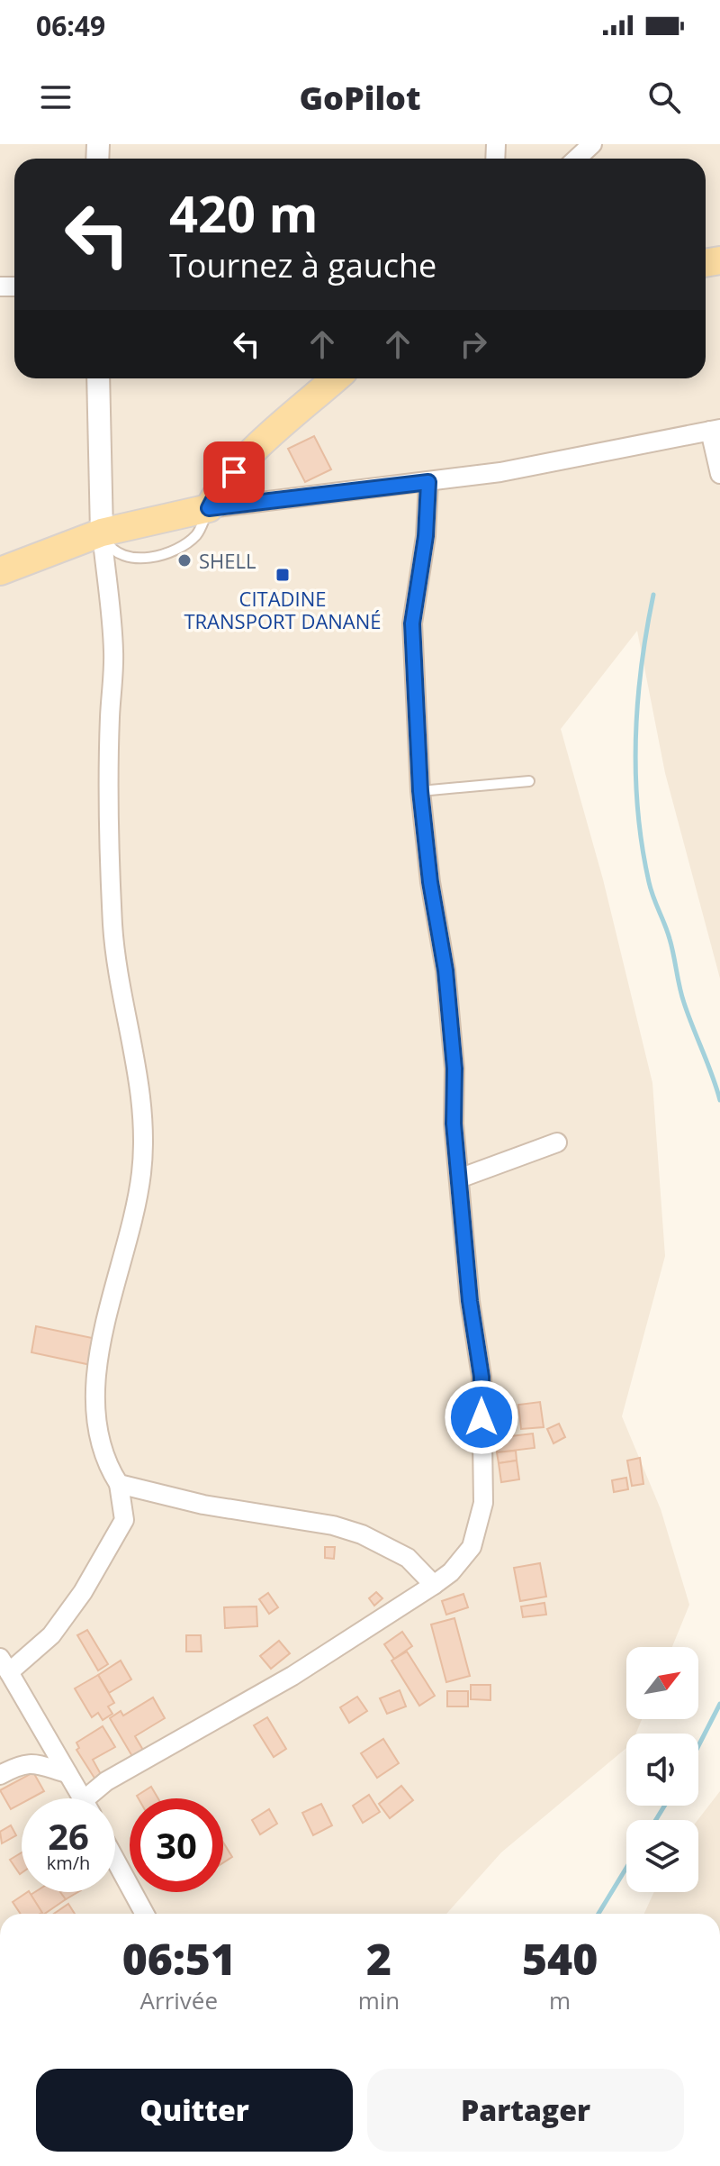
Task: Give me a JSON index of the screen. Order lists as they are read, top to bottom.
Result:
{
  "places": {
    "other": ["SHELL"],
    "transit": ["CITADINE TRANSPORT DANANÉ"]
  },
  "north": "top right",
  "page": {
    "status": "06:49",
    "header": "GoPilot",
    "turn": ["420 m", "Tournez à gauche"],
    "speed": "26 km/h",
    "limit": "30",
    "eta": [
      "06:51",
      "Arrivée",
      "2",
      "min",
      "540",
      "m"
    ],
    "buttons": ["Quitter", "Partager"]
  }
}
